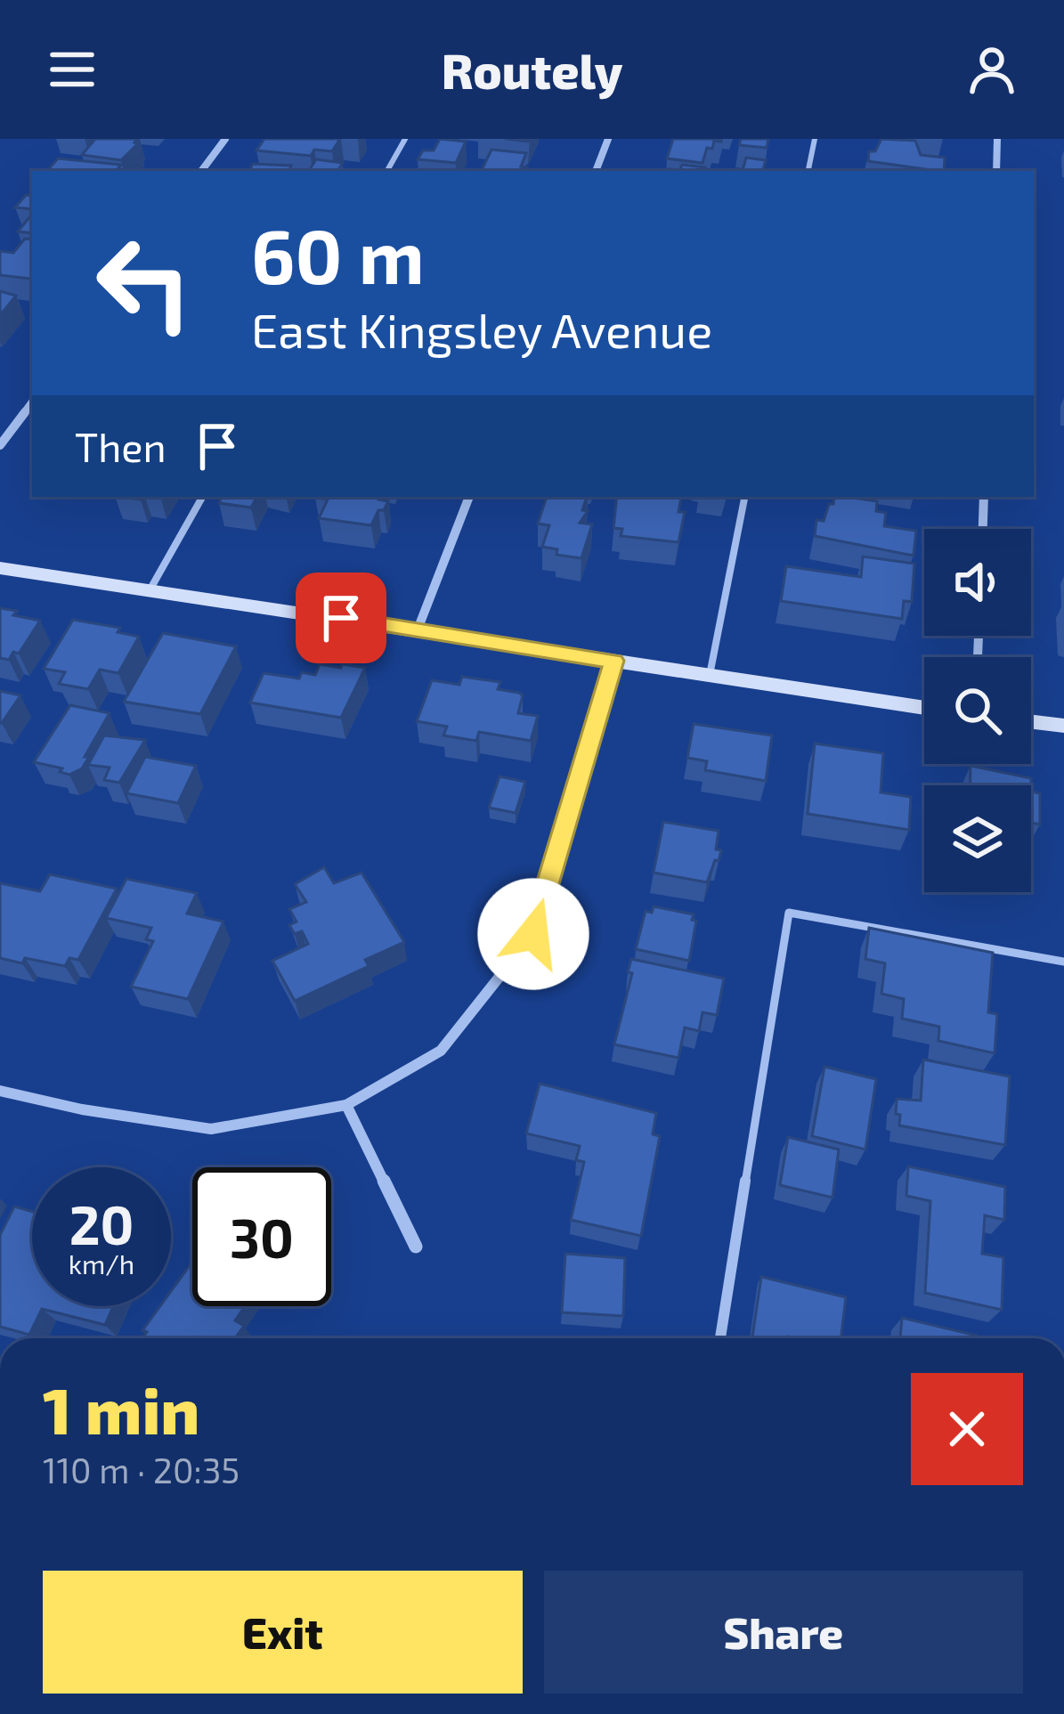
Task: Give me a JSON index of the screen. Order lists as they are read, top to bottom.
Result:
{
  "page": {
    "header": "Routely",
    "turn": ["60 m", "East Kingsley Avenue"],
    "then": "Then",
    "speed": "20 km/h",
    "limit": "30",
    "heading": ["1 min", "110 m · 20:35"],
    "buttons": ["Exit", "Share"]
  }
}
